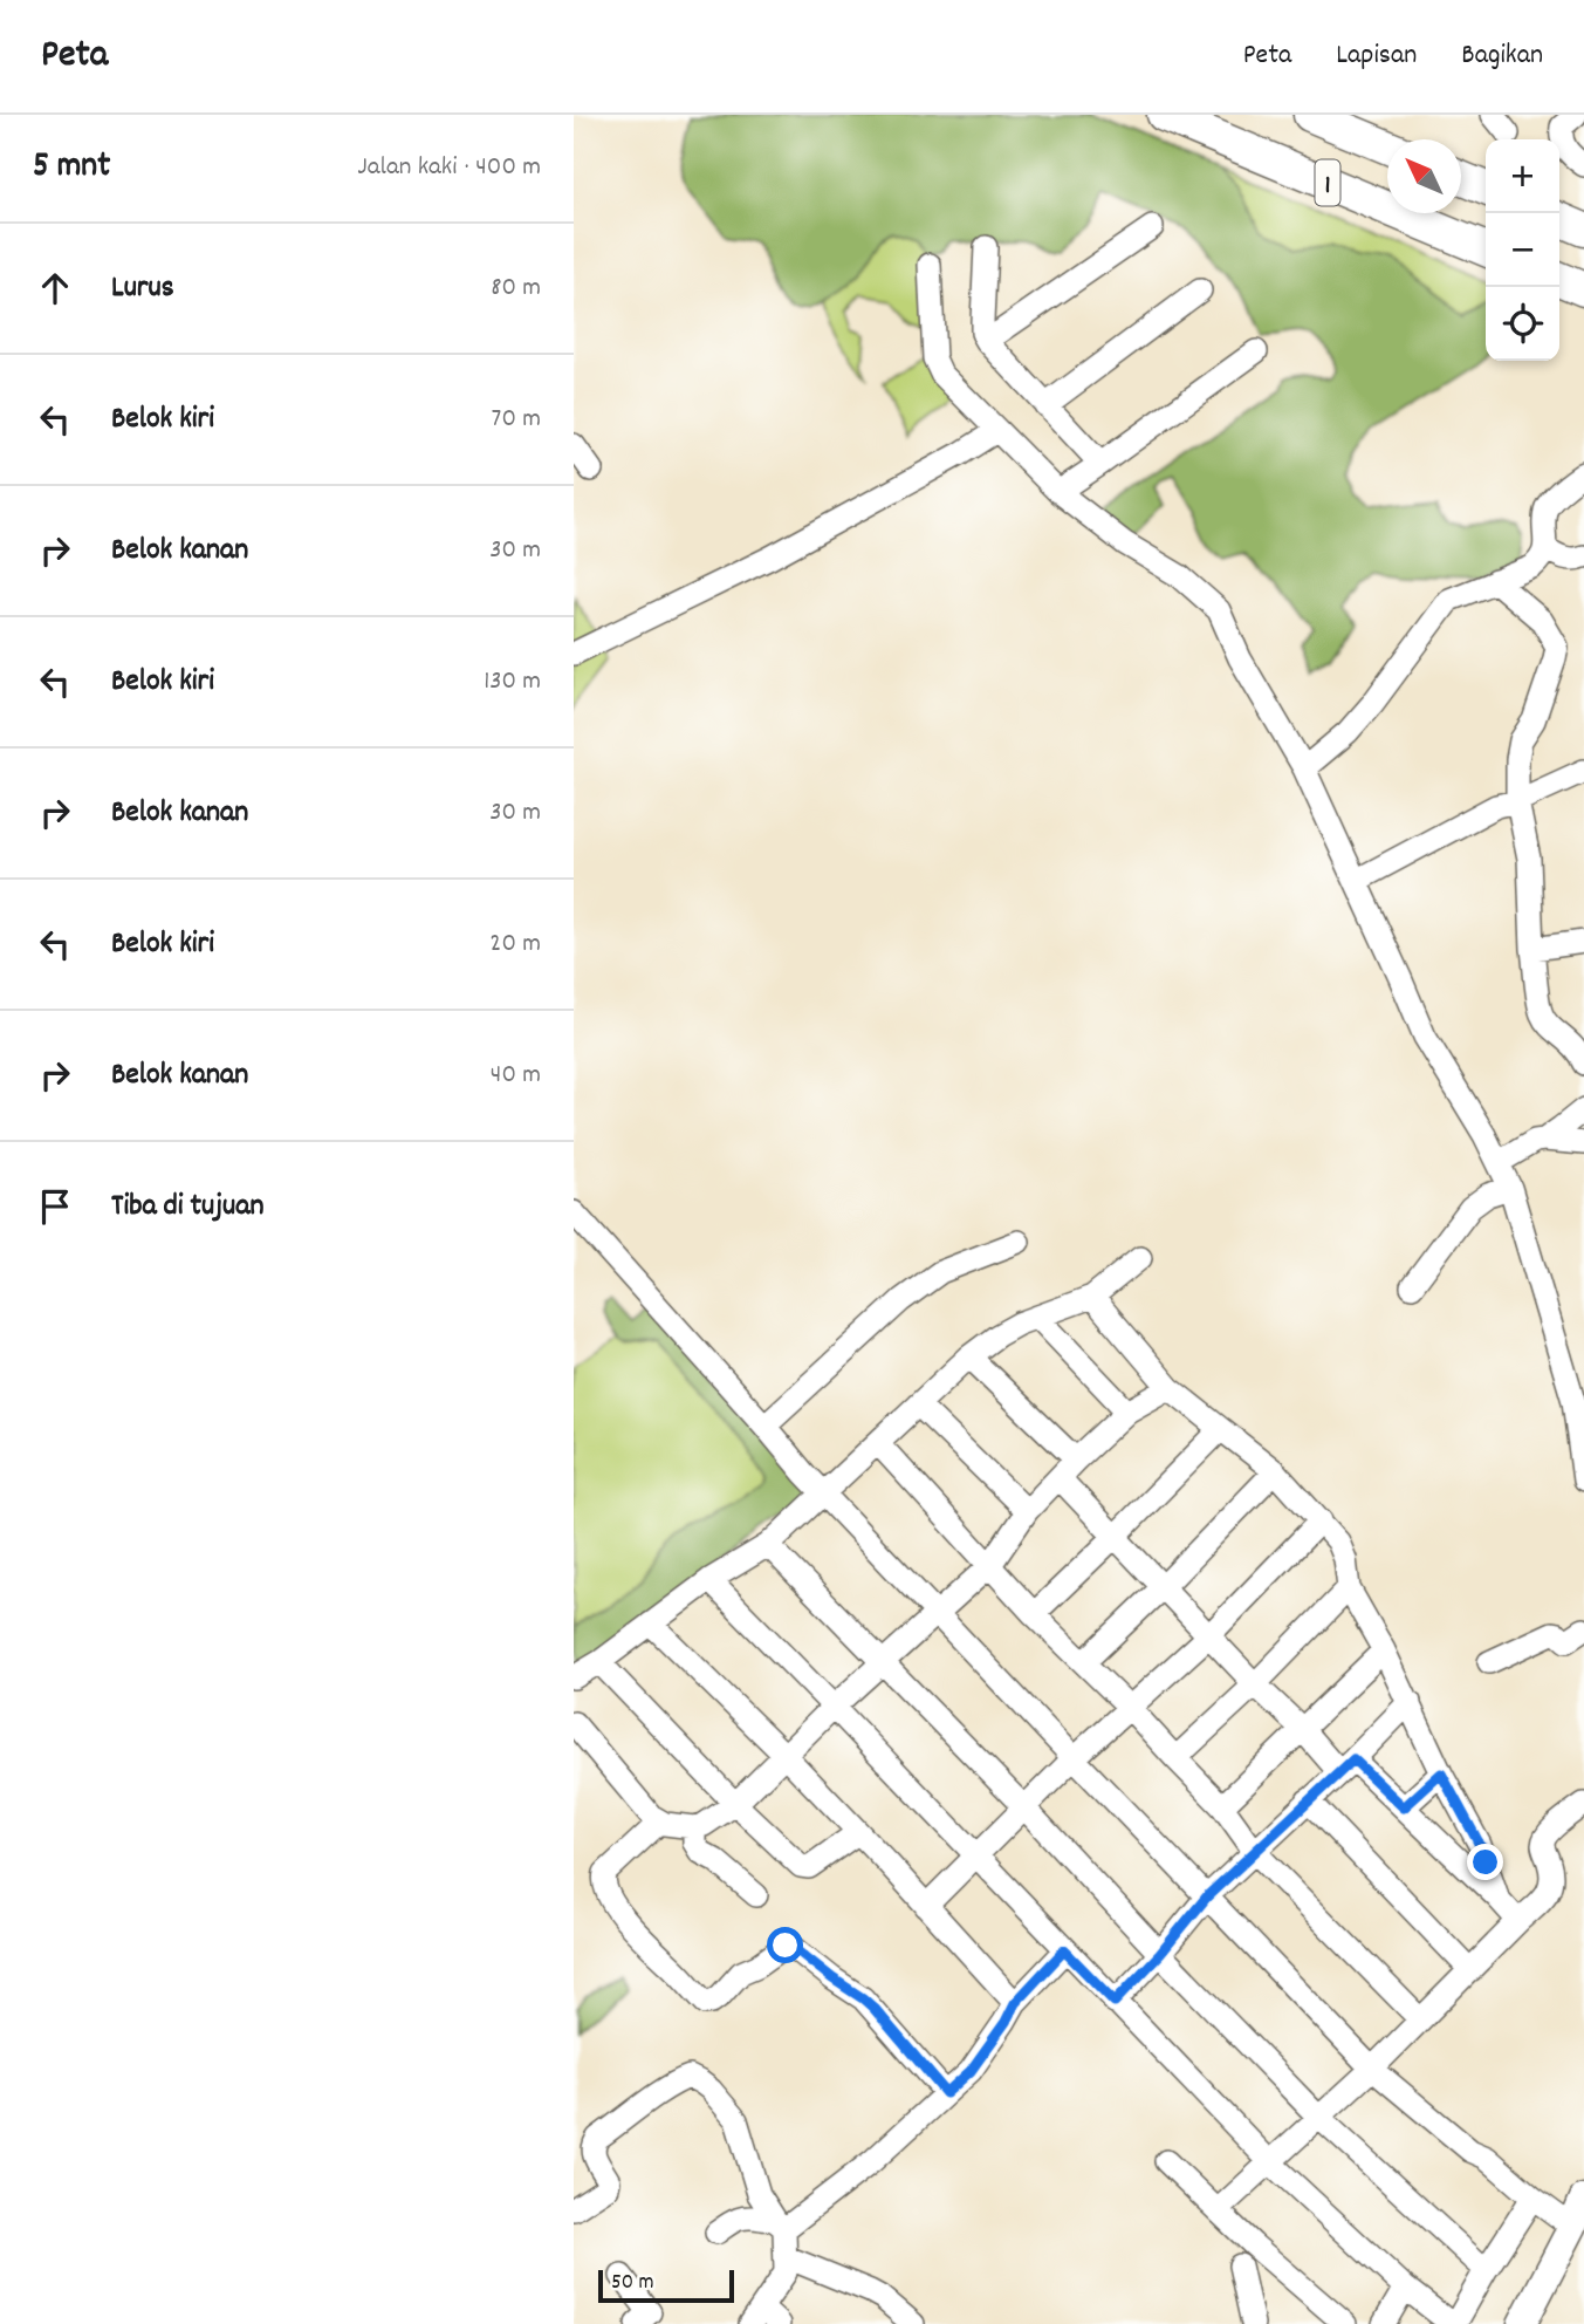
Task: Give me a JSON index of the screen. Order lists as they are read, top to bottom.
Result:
{
  "streets": {
    "highway": ["1"]
  },
  "scale_bar": "50 m",
  "north": "top left",
  "page": {
    "header": "Peta",
    "nav": ["Peta", "Lapisan", "Bagikan"],
    "heading": ["5 mnt", "Jalan kaki · 400 m"],
    "map_buttons": ["+", "−"],
    "list": [
      ["Lurus", "80 m"],
      ["Belok kiri", "70 m"],
      ["Belok kanan", "30 m"],
      ["Belok kiri", "130 m"],
      ["Belok kanan", "30 m"],
      ["Belok kiri", "20 m"],
      ["Belok kanan", "40 m"],
      "Tiba di tujuan"
    ],
    "scale": "50 m"
  }
}
